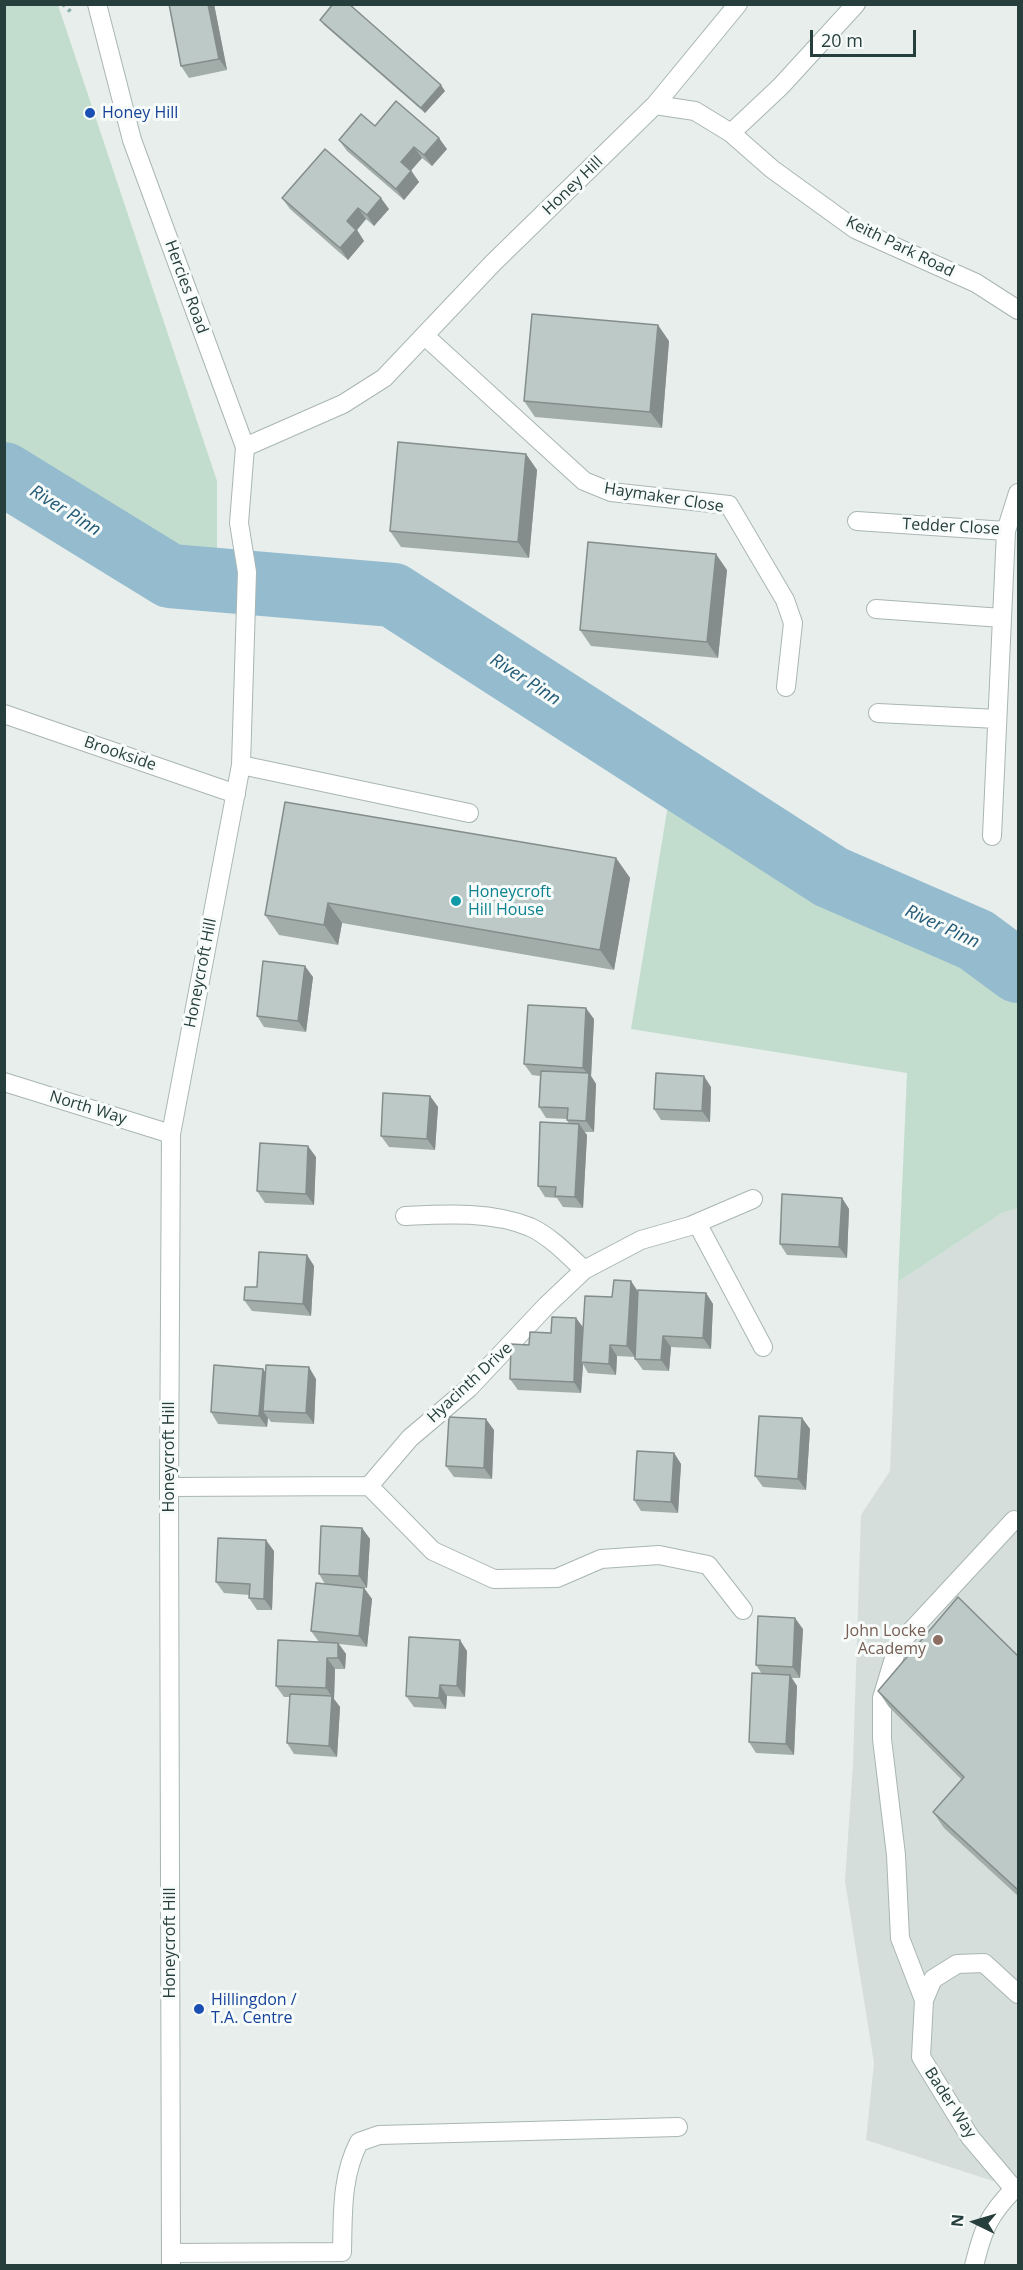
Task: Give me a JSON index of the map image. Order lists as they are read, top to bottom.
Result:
{
  "streets": {
    "street": [
      "Honey Hill",
      "Keith Park Road",
      "Hercies Road",
      "Haymaker Close",
      "Tedder Close",
      "Brookside",
      "Honeycroft Hill",
      "North Way",
      "Hyacinth Drive",
      "Bader Way"
    ]
  },
  "crossings": [
    ["Honey Hill", "Keith Park Road"],
    ["Honey Hill", "Hercies Road"],
    ["Honey Hill", "Haymaker Close"],
    ["Hercies Road", "Honeycroft Hill"],
    ["Brookside", "Honeycroft Hill"],
    ["Honeycroft Hill", "North Way"]
  ],
  "water": ["River Pinn"],
  "places": [
    "Honey Hill",
    "Honeycroft Hill House",
    "John Locke Academy",
    "Hillingdon / T.A. Centre"
  ],
  "scale_bar": "20 m",
  "north": "left"
}
